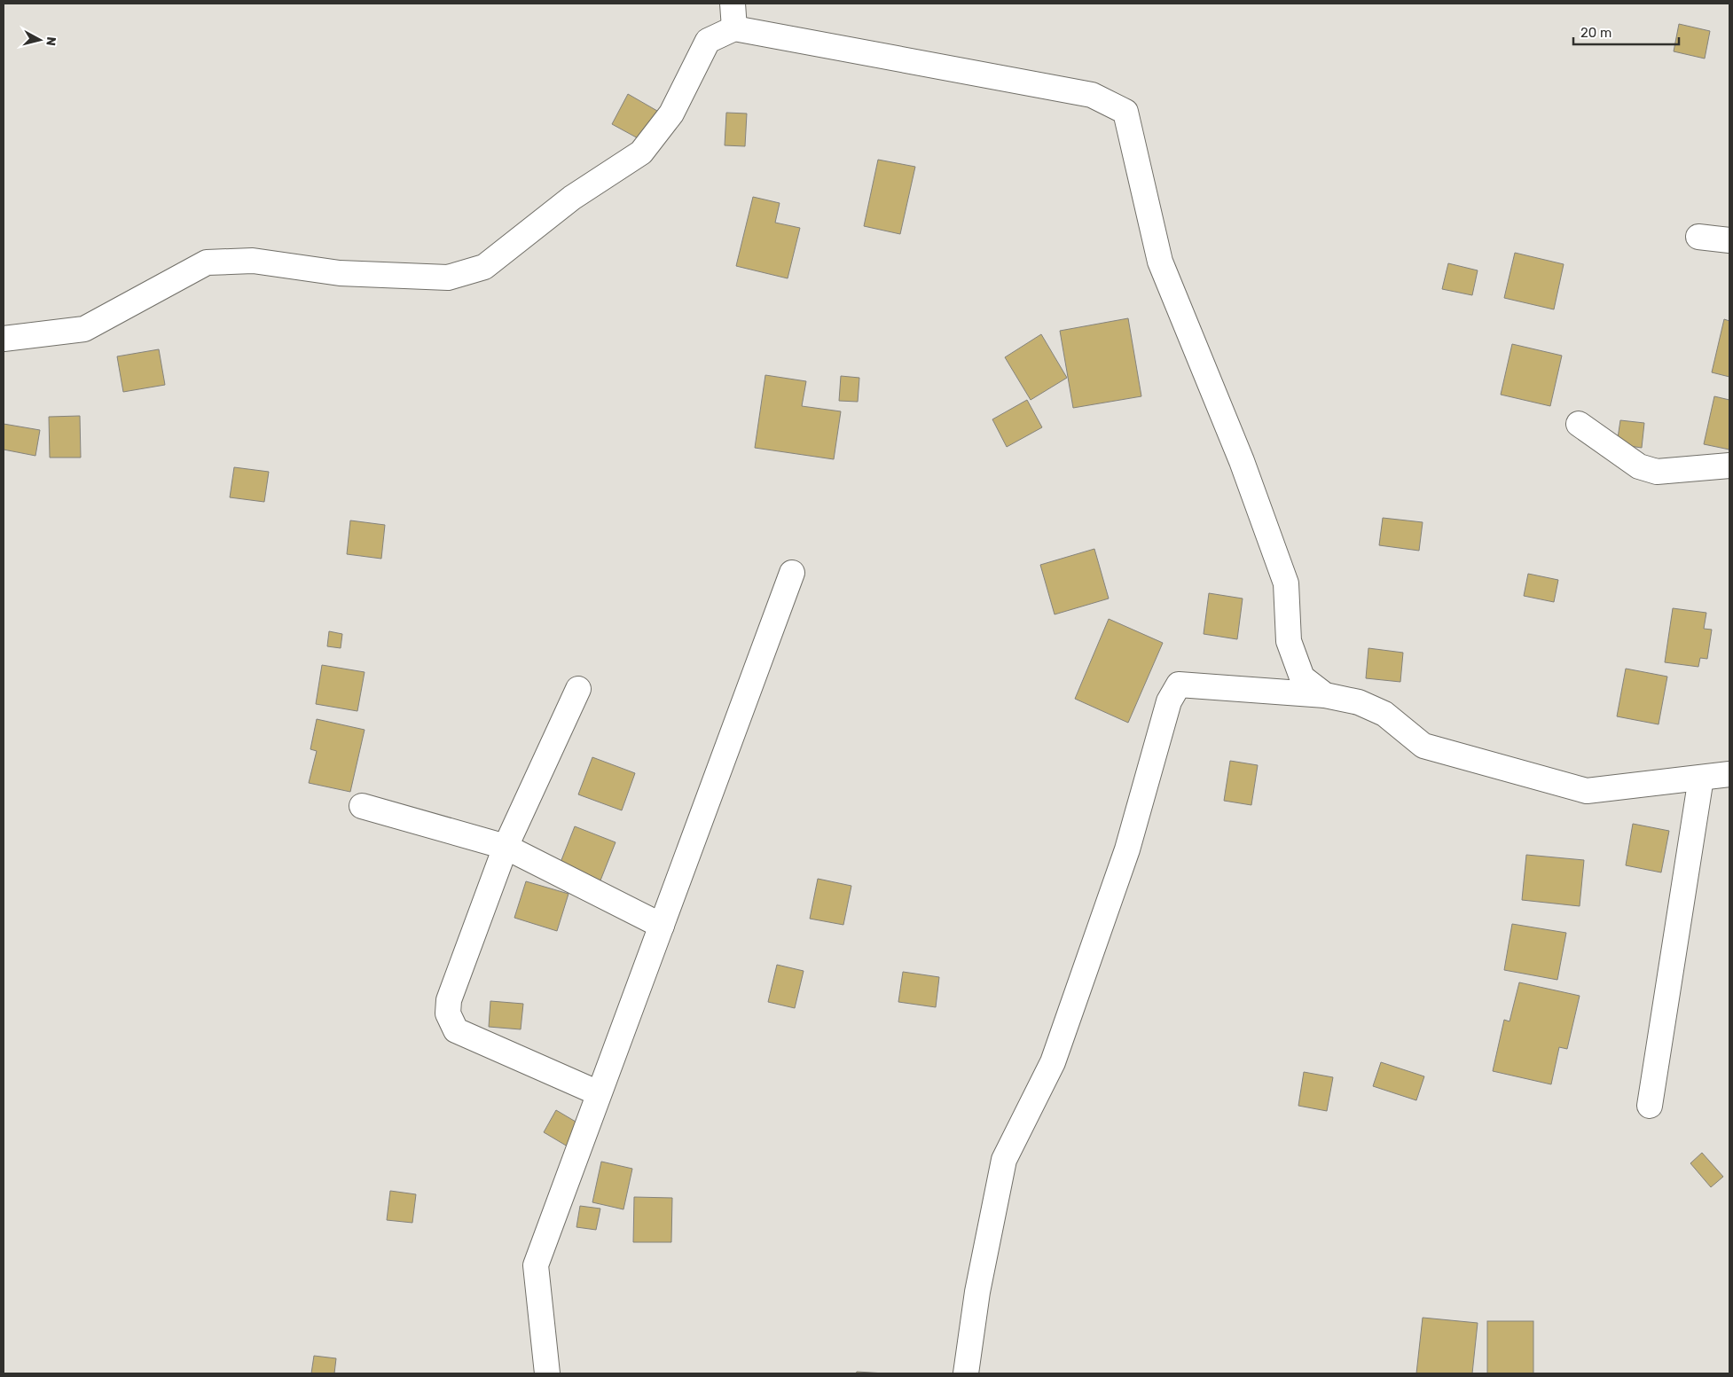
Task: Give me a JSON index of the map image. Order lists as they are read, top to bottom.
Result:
{
  "scale_bar": "20 m",
  "north": "right"
}
